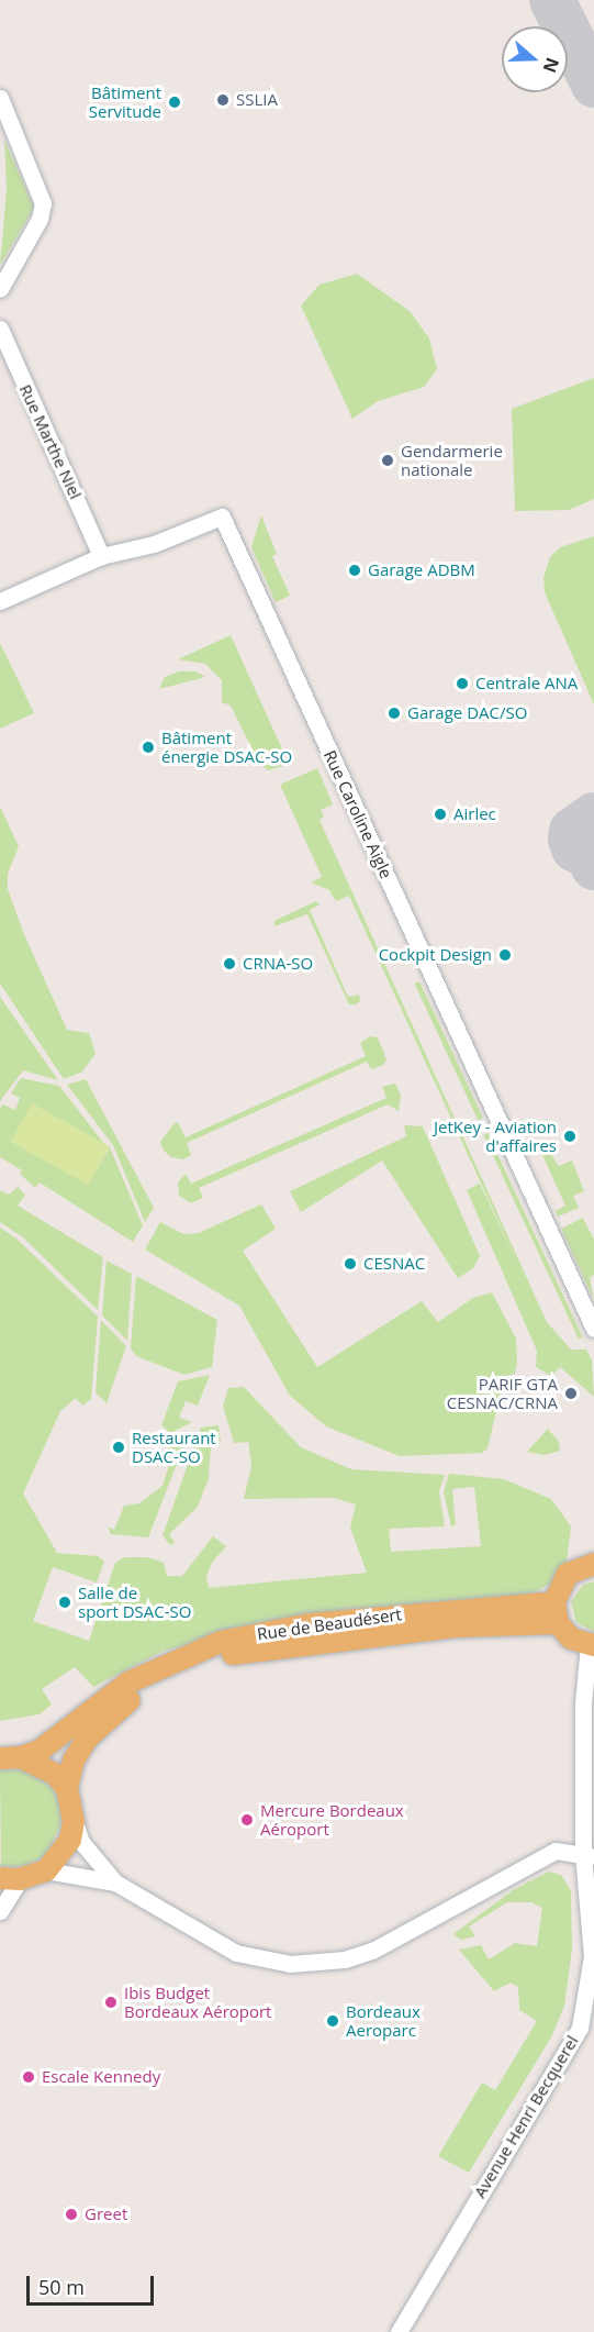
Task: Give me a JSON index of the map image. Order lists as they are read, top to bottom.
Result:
{
  "streets": {
    "main road": ["Rue de Beaudésert"],
    "street": ["Rue Marthe Niel", "Rue Caroline Aigle", "Avenue Henri Becquerel"]
  },
  "crossings": [
    ["Rue Marthe Niel", "Rue Caroline Aigle"]
  ],
  "places": [
    "SSLIA",
    "Bâtiment Servitude",
    "Gendarmerie nationale",
    "Garage ADBM",
    "Centrale ANA",
    "Garage DAC/SO",
    "Bâtiment énergie DSAC-SO",
    "Airlec",
    "Cockpit Design",
    "CRNA-SO",
    "JetKey - Aviation d'affaires",
    "CESNAC",
    "PARIF GTA CESNAC/CRNA",
    "Restaurant DSAC-SO",
    "Salle de sport DSAC-SO",
    "Mercure Bordeaux Aéroport",
    "Ibis Budget Bordeaux Aéroport",
    "Bordeaux Aeroparc",
    "Escale Kennedy",
    "Greet"
  ],
  "scale_bar": "50 m",
  "north": "right"
}
